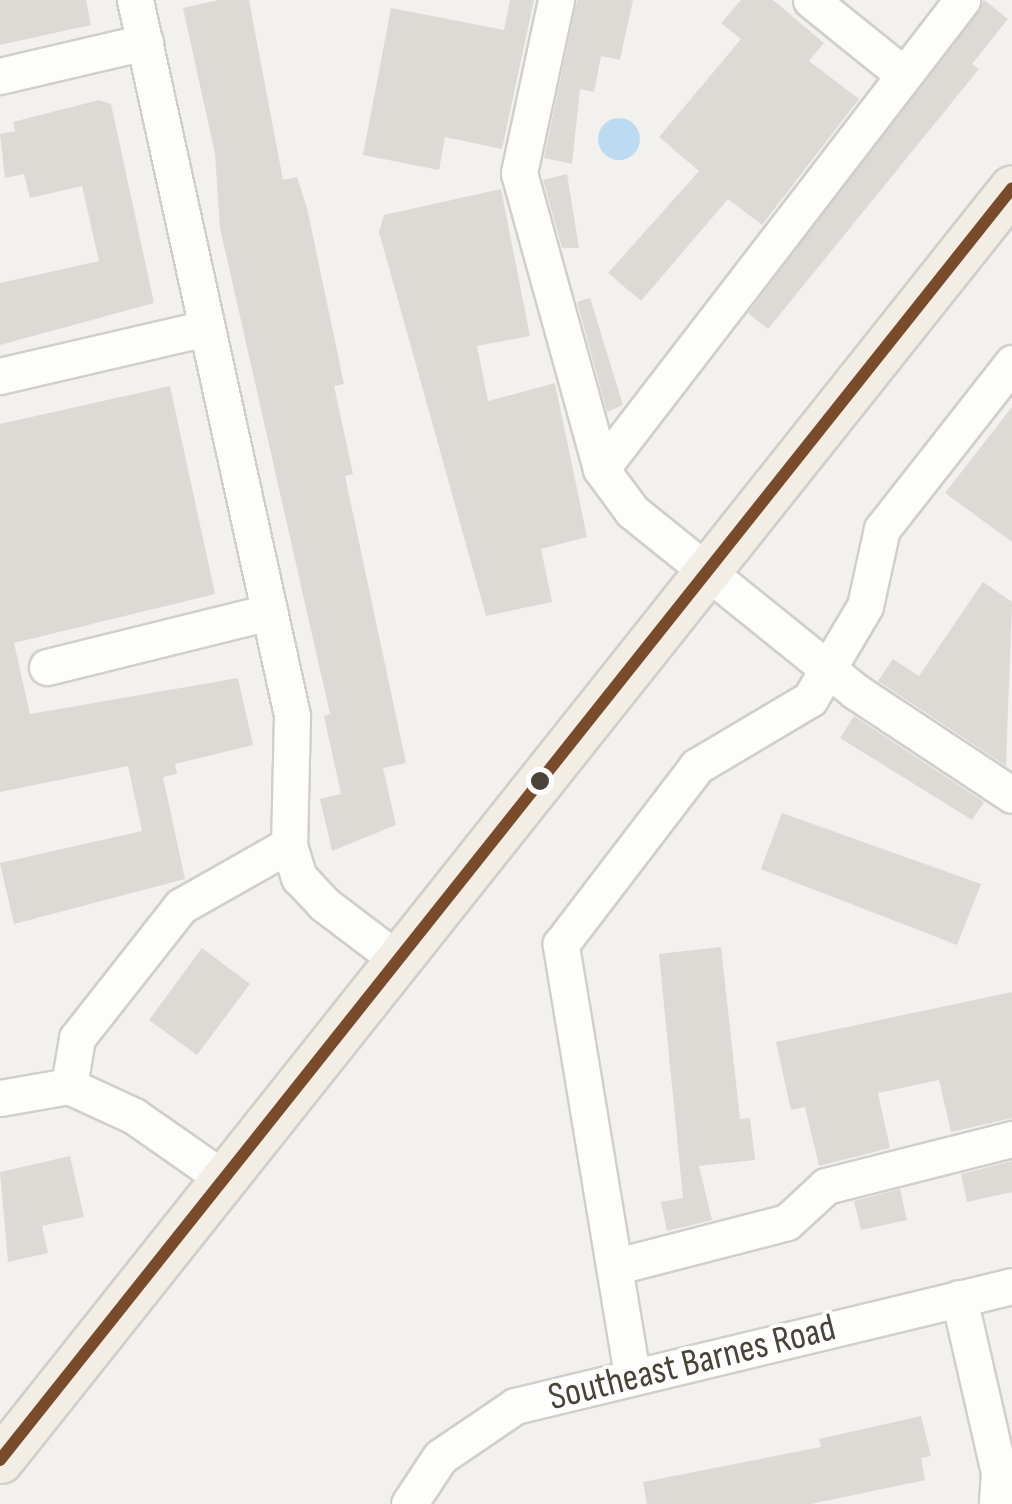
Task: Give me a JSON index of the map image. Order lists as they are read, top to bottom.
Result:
{
  "streets": {
    "street": ["Southeast Barnes Road"]
  }
}
